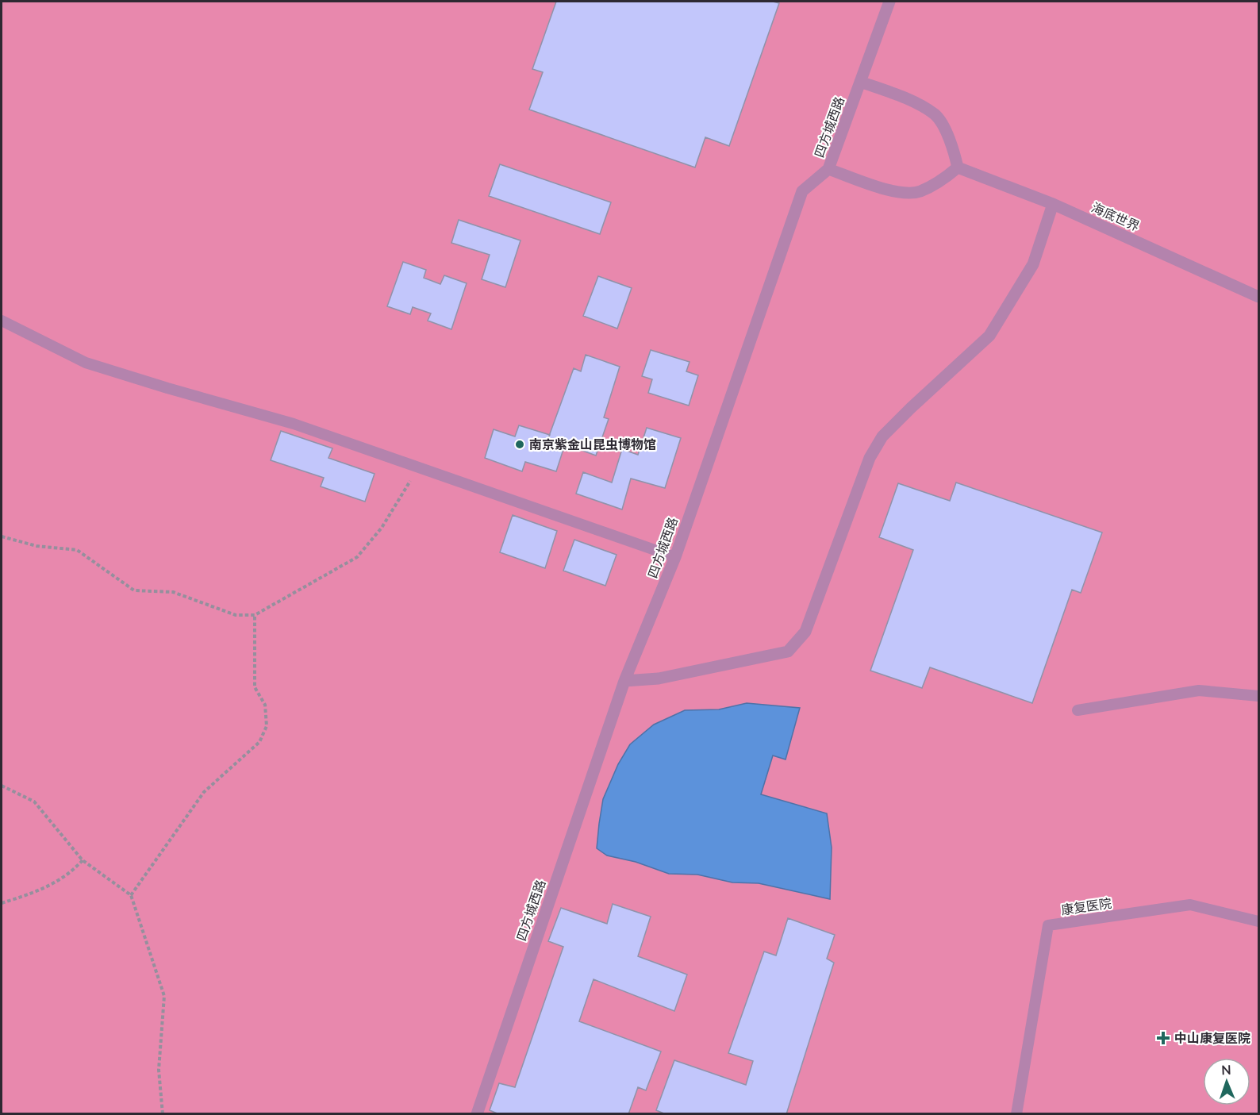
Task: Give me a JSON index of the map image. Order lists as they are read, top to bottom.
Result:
{
  "streets": {
    "street": ["四方城西路", "海底世界"],
    "lane": ["康复医院"]
  },
  "places": {
    "other": ["南京紫金山昆虫博物馆"],
    "health": ["中山康复医院"]
  },
  "north": "top"
}
